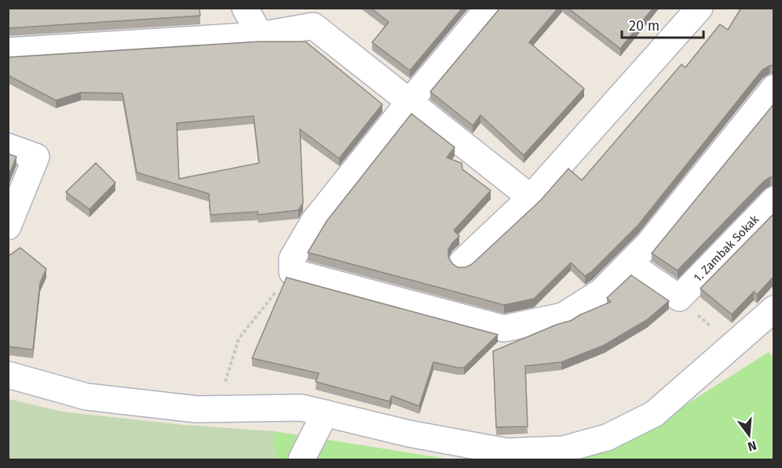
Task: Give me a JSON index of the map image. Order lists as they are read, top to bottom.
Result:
{
  "streets": {
    "street": ["1. Zambak Sokak"]
  },
  "scale_bar": "20 m",
  "north": "bottom"
}
